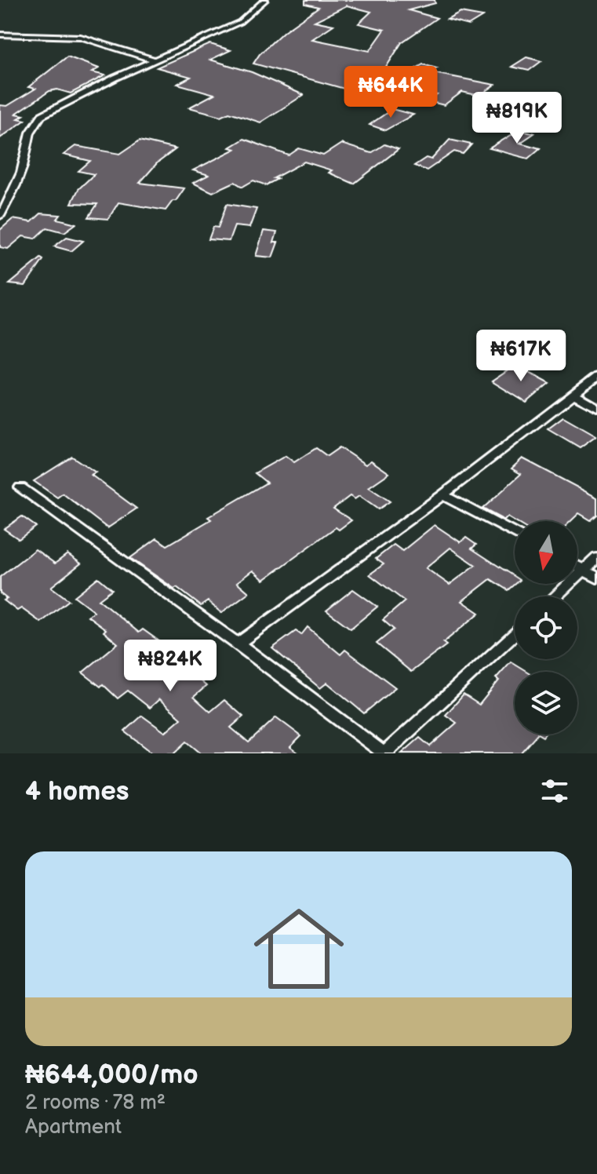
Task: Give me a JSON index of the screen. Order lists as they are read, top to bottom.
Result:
{
  "north": "bottom",
  "page": {
    "price": [
      "₦644K",
      "₦819K",
      "₦617K",
      "₦824K"
    ],
    "heading": "4 homes",
    "list": [
      {
        "name": "₦644,000/mo",
        "note": "2 rooms · 78 m² · Apartment"
      }
    ]
  }
}
